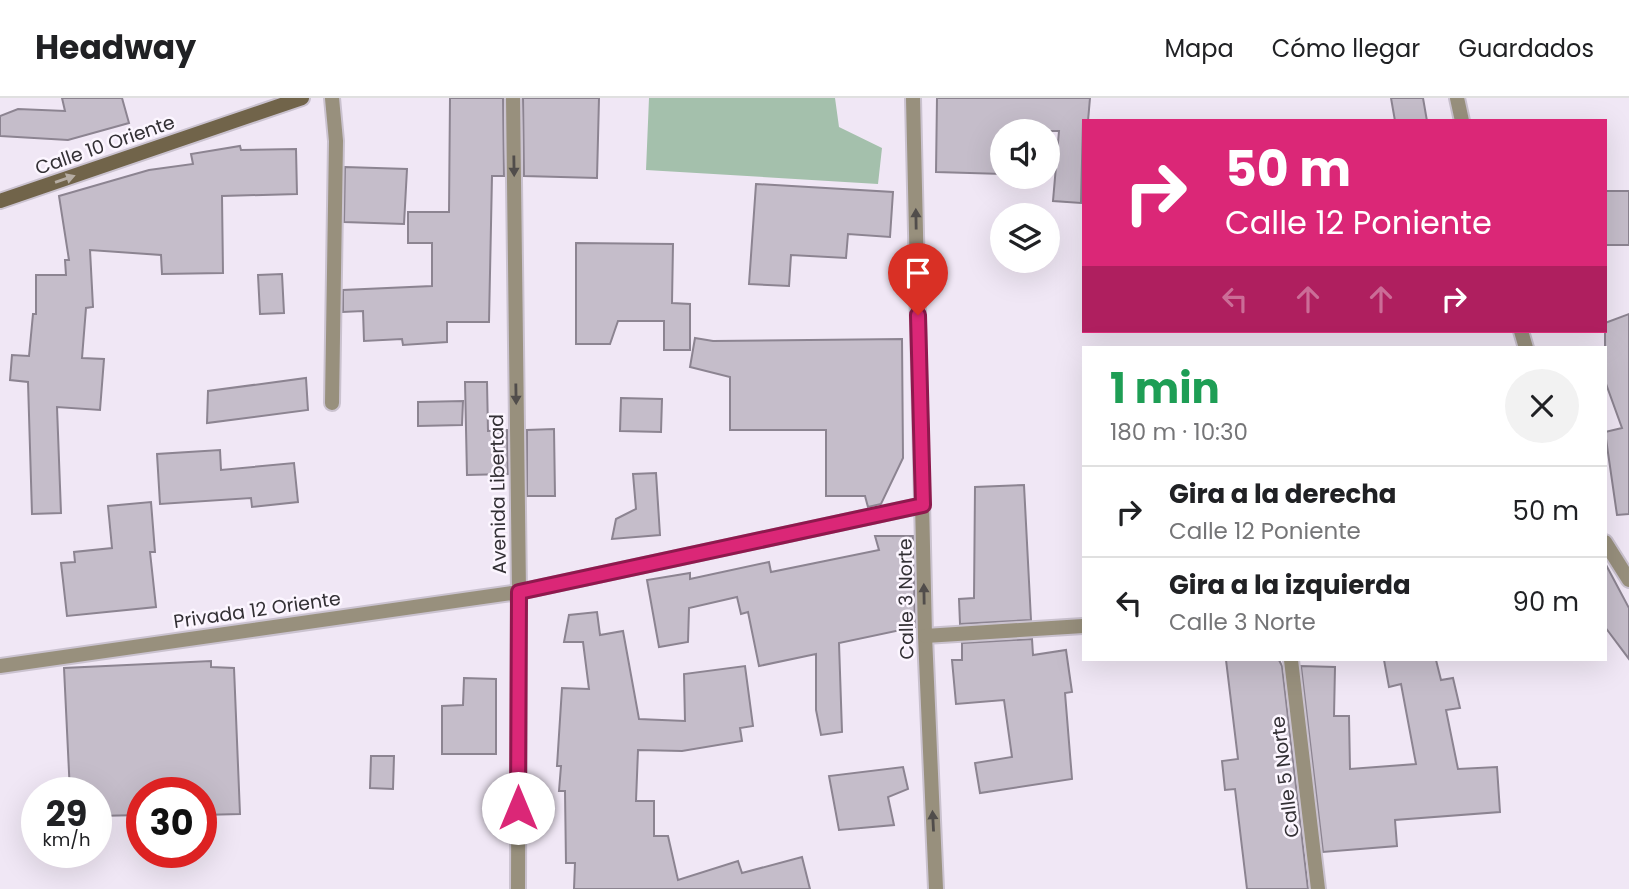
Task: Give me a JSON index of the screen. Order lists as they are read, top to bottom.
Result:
{
  "streets": {
    "main road": ["Calle 10 Oriente"],
    "street": [
      "Avenida Libertad",
      "Calle 3 Norte",
      "Privada 12 Oriente",
      "Calle 5 Norte"
    ]
  },
  "crossings": [
    ["Avenida Libertad", "Privada 12 Oriente"],
    ["Calle 3 Norte", "Privada 12 Oriente"]
  ],
  "one_way": ["Calle 10 Oriente", "Avenida Libertad", "Calle 3 Norte"],
  "page": {
    "header": "Headway",
    "nav": ["Mapa", "Cómo llegar", "Guardados"],
    "turn": ["50 m", "Calle 12 Poniente"],
    "heading": ["1 min", "180 m · 10:30"],
    "list": [
      {
        "name": "Gira a la derecha",
        "note": "Calle 12 Poniente",
        "value": "50 m"
      },
      {
        "name": "Gira a la izquierda",
        "note": "Calle 3 Norte",
        "value": "90 m"
      }
    ],
    "speed": "29 km/h",
    "limit": "30"
  }
}
